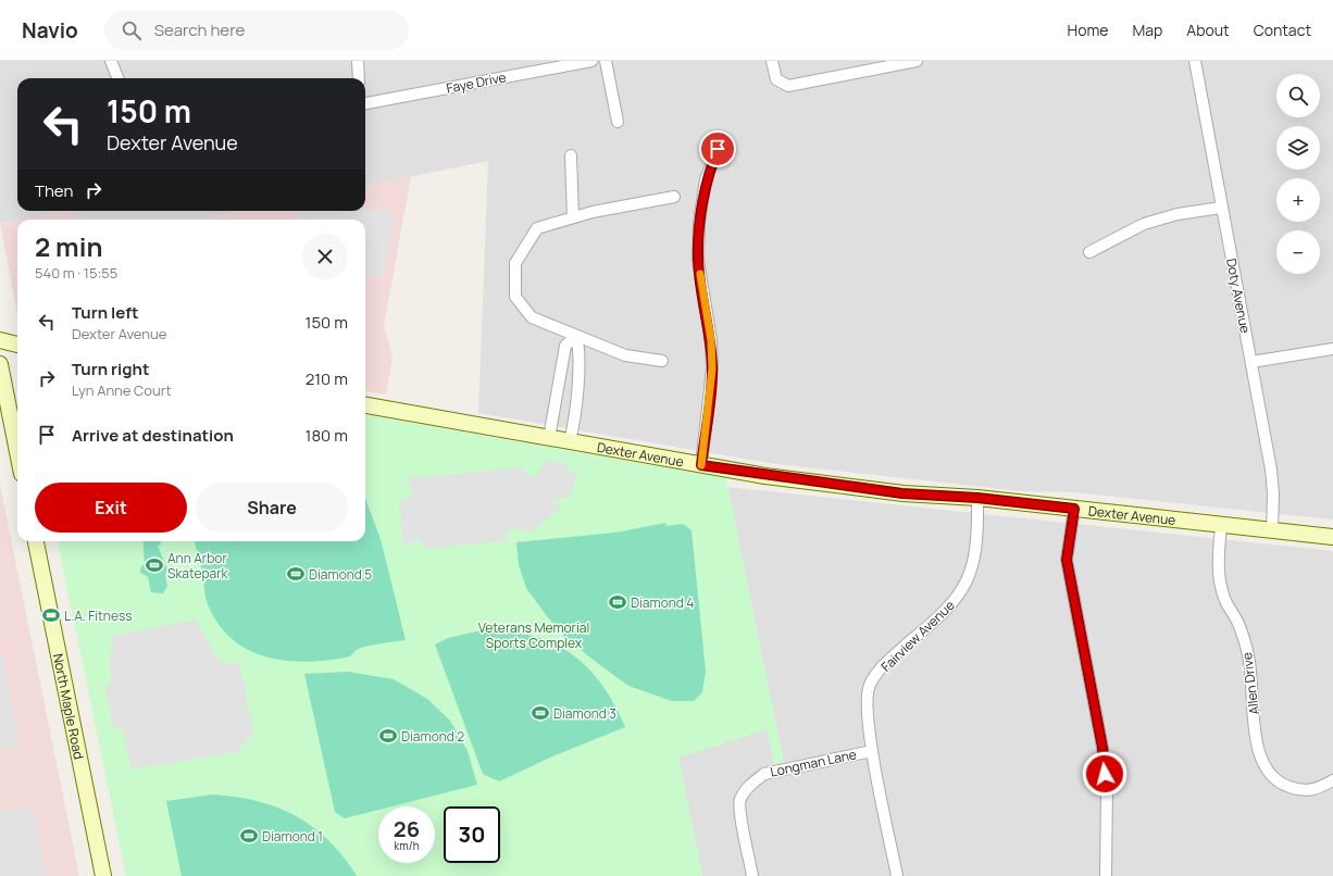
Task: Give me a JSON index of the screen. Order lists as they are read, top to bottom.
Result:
{
  "streets": {
    "main road": ["Dexter Avenue", "North Maple Road"],
    "street": [
      "Faye Drive",
      "Doty Avenue",
      "Fairview Avenue",
      "Allen Drive",
      "Longman Lane"
    ]
  },
  "crossings": [
    ["Doty Avenue", "Dexter Avenue"],
    ["Dexter Avenue", "Fairview Avenue"],
    ["Dexter Avenue", "Allen Drive"],
    ["Fairview Avenue", "Longman Lane"]
  ],
  "parks": ["Veterans Memorial Sports Complex"],
  "places": {
    "sports": [
      "Ann Arbor Skatepark",
      "Diamond 5",
      "Diamond 4",
      "L.A. Fitness",
      "Diamond 3",
      "Diamond 2",
      "Diamond 1"
    ]
  },
  "page": {
    "header": "Navio",
    "search": "Search here",
    "nav": [
      "Home",
      "Map",
      "About",
      "Contact"
    ],
    "map_buttons": ["+", "−"],
    "turn": ["150 m", "Dexter Avenue"],
    "then": "Then",
    "heading": ["2 min", "540 m · 15:55"],
    "list": [
      {
        "name": "Turn left",
        "note": "Dexter Avenue",
        "value": "150 m"
      },
      {
        "name": "Turn right",
        "note": "Lyn Anne Court",
        "value": "210 m"
      },
      {
        "name": "Arrive at destination",
        "value": "180 m"
      }
    ],
    "buttons": ["Exit", "Share"],
    "speed": "26 km/h",
    "limit": "30"
  }
}
